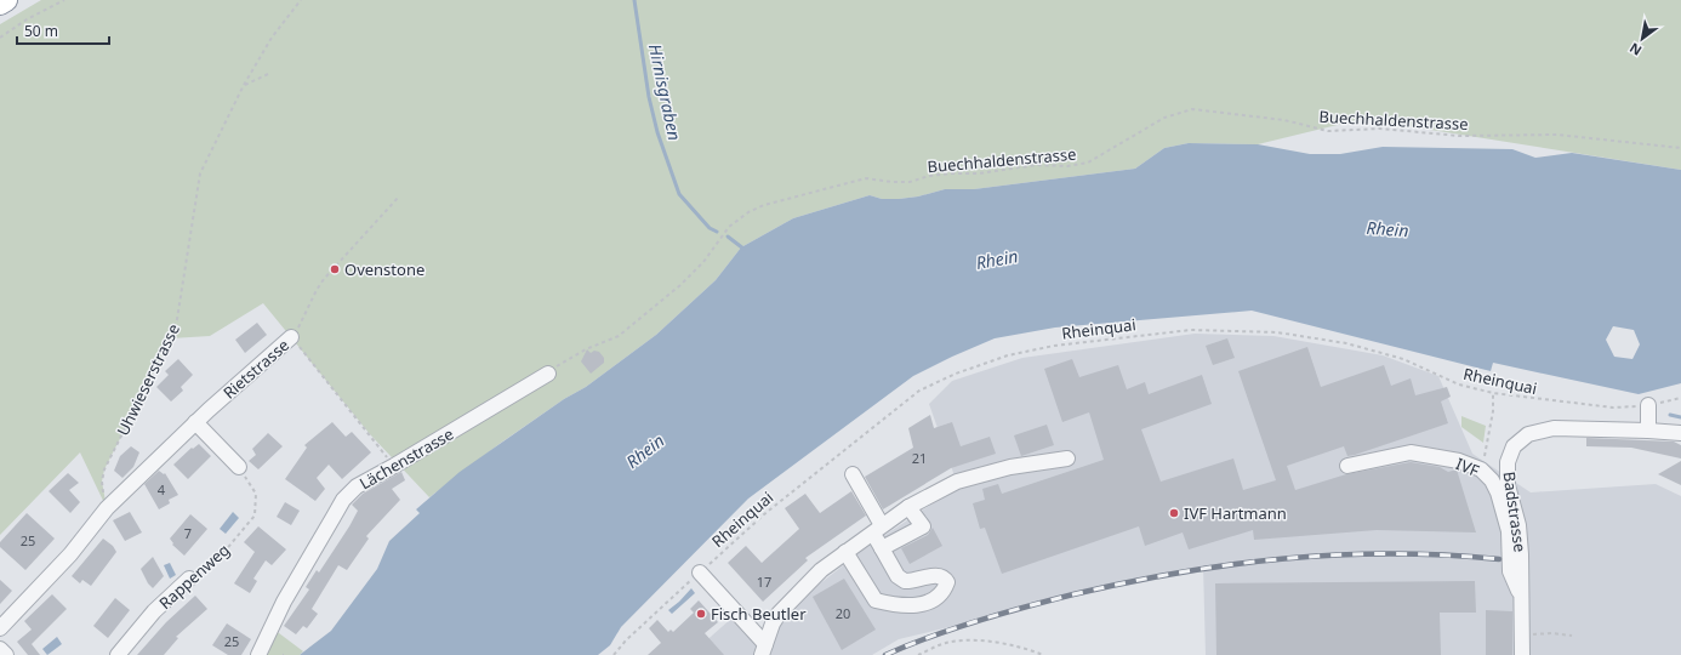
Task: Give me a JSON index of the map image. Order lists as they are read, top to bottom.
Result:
{
  "streets": {
    "street": [
      "Rietstrasse",
      "Lächenstrasse",
      "IVF",
      "Badstrasse",
      "Rappenweg"
    ],
    "path": ["Buechhaldenstrasse", "Rheinquai", "Uhwieserstrasse"]
  },
  "crossings": [
    ["Buechhaldenstrasse", "Lächenstrasse"],
    ["Rheinquai", "Badstrasse"],
    ["Rietstrasse", "Uhwieserstrasse"],
    ["IVF", "Badstrasse"]
  ],
  "water": ["Hirnisgraben", "Rhein"],
  "places": ["Ovenstone", "IVF Hartmann", "Fisch Beutler"],
  "house_numbers": [
    "21",
    "4",
    "7",
    "25",
    "17",
    "20",
    "25"
  ],
  "scale_bar": "50 m",
  "north": "bottom left"
}
